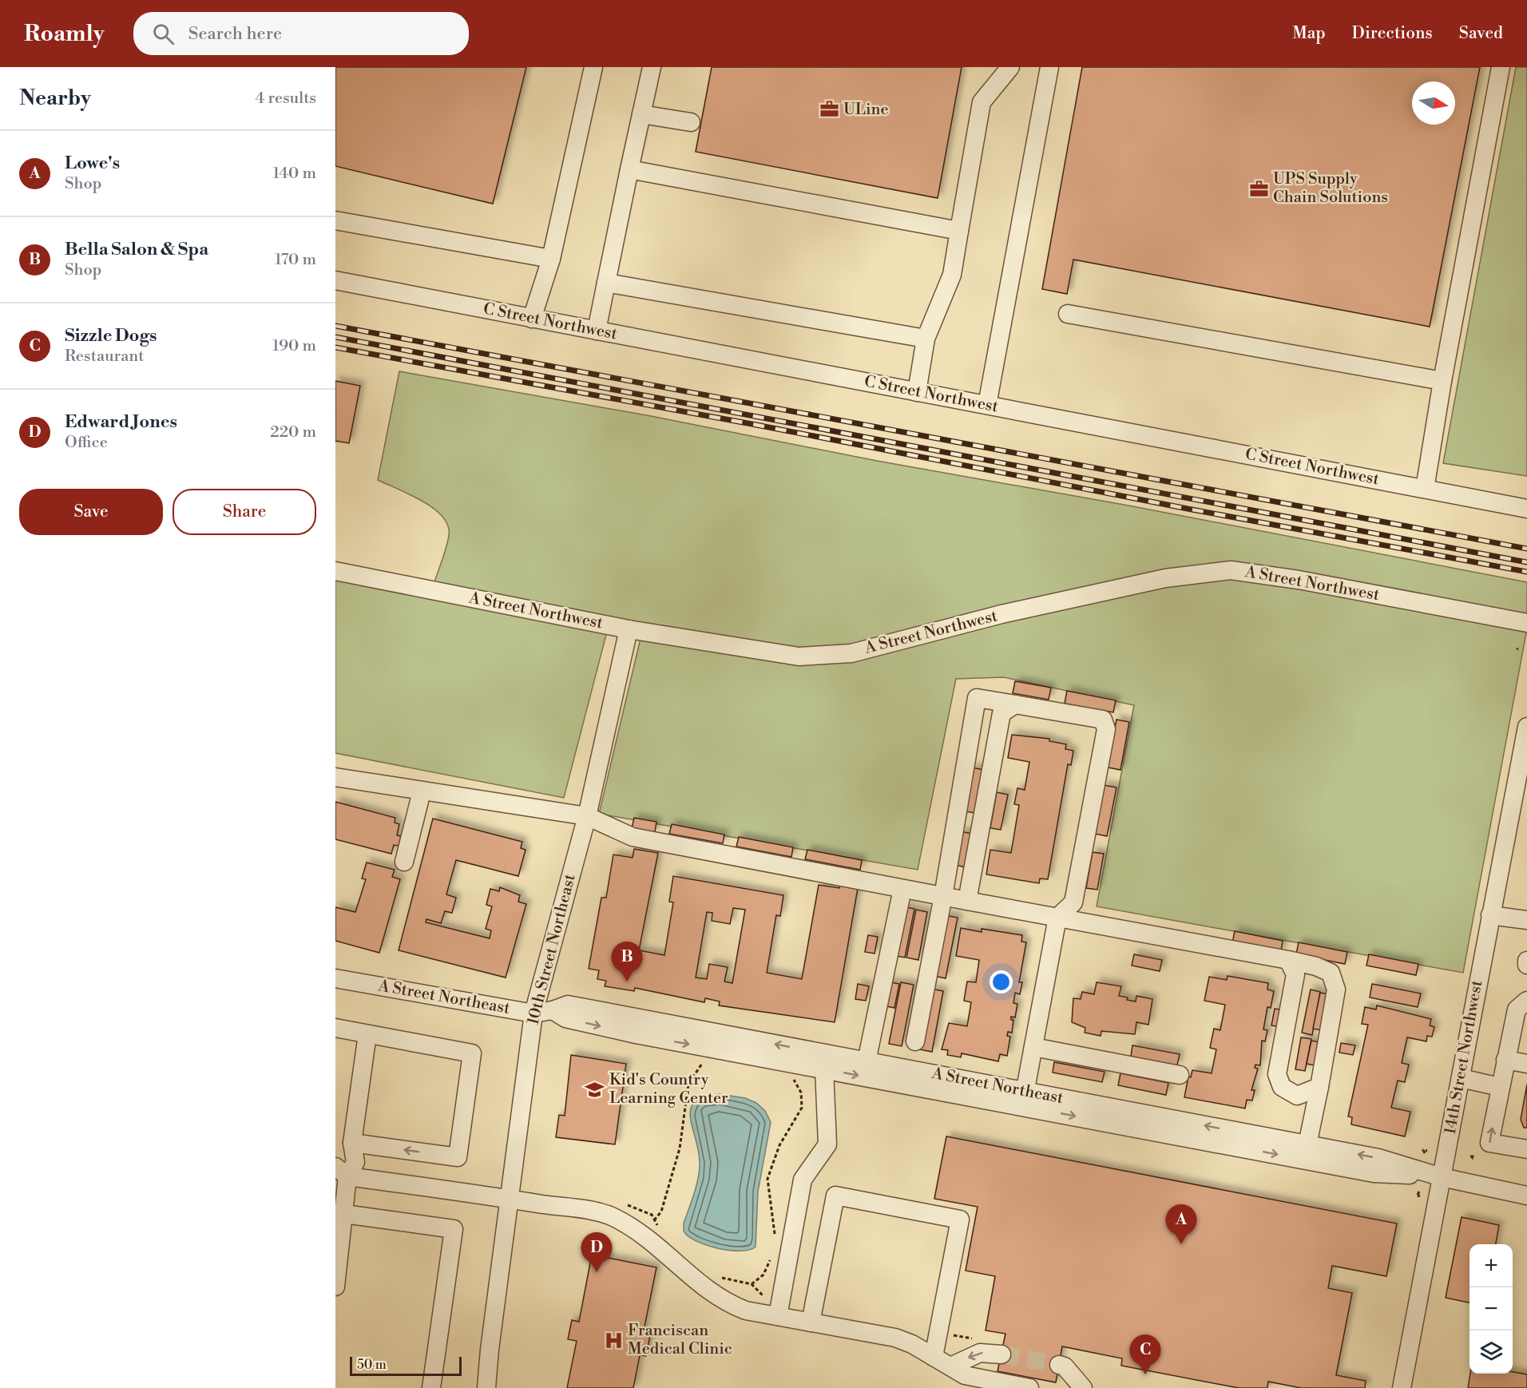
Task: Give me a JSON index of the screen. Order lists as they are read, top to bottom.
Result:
{
  "streets": {
    "street": [
      "C Street Northwest",
      "A Street Northwest",
      "10th Street Northeast",
      "A Street Northeast",
      "14th Street Northwest"
    ]
  },
  "crossings": [
    ["A Street Northwest", "10th Street Northeast"],
    ["10th Street Northeast", "A Street Northeast"],
    ["A Street Northeast", "14th Street Northwest"]
  ],
  "places": {
    "office": ["ULine", "UPS Supply Chain Solutions"],
    "school or university": ["Kid's Country Learning Center"],
    "hospital": ["Franciscan Medical Clinic"]
  },
  "scale_bar": "50 m",
  "north": "right",
  "page": {
    "header": "Roamly",
    "search": "Search here",
    "nav": ["Map", "Directions", "Saved"],
    "heading": ["Nearby", "4 results"],
    "list": [
      {
        "mark": "A",
        "name": "Lowe's",
        "note": "Shop",
        "value": "140 m"
      },
      {
        "mark": "B",
        "name": "Bella Salon & Spa",
        "note": "Shop",
        "value": "170 m"
      },
      {
        "mark": "C",
        "name": "Sizzle Dogs",
        "note": "Restaurant",
        "value": "190 m"
      },
      {
        "mark": "D",
        "name": "Edward Jones",
        "note": "Office",
        "value": "220 m"
      }
    ],
    "buttons": ["Save", "Share"],
    "pins": [
      "B",
      "A",
      "D",
      "C"
    ],
    "map_buttons": ["+", "−"],
    "scale": "50 m"
  }
}
